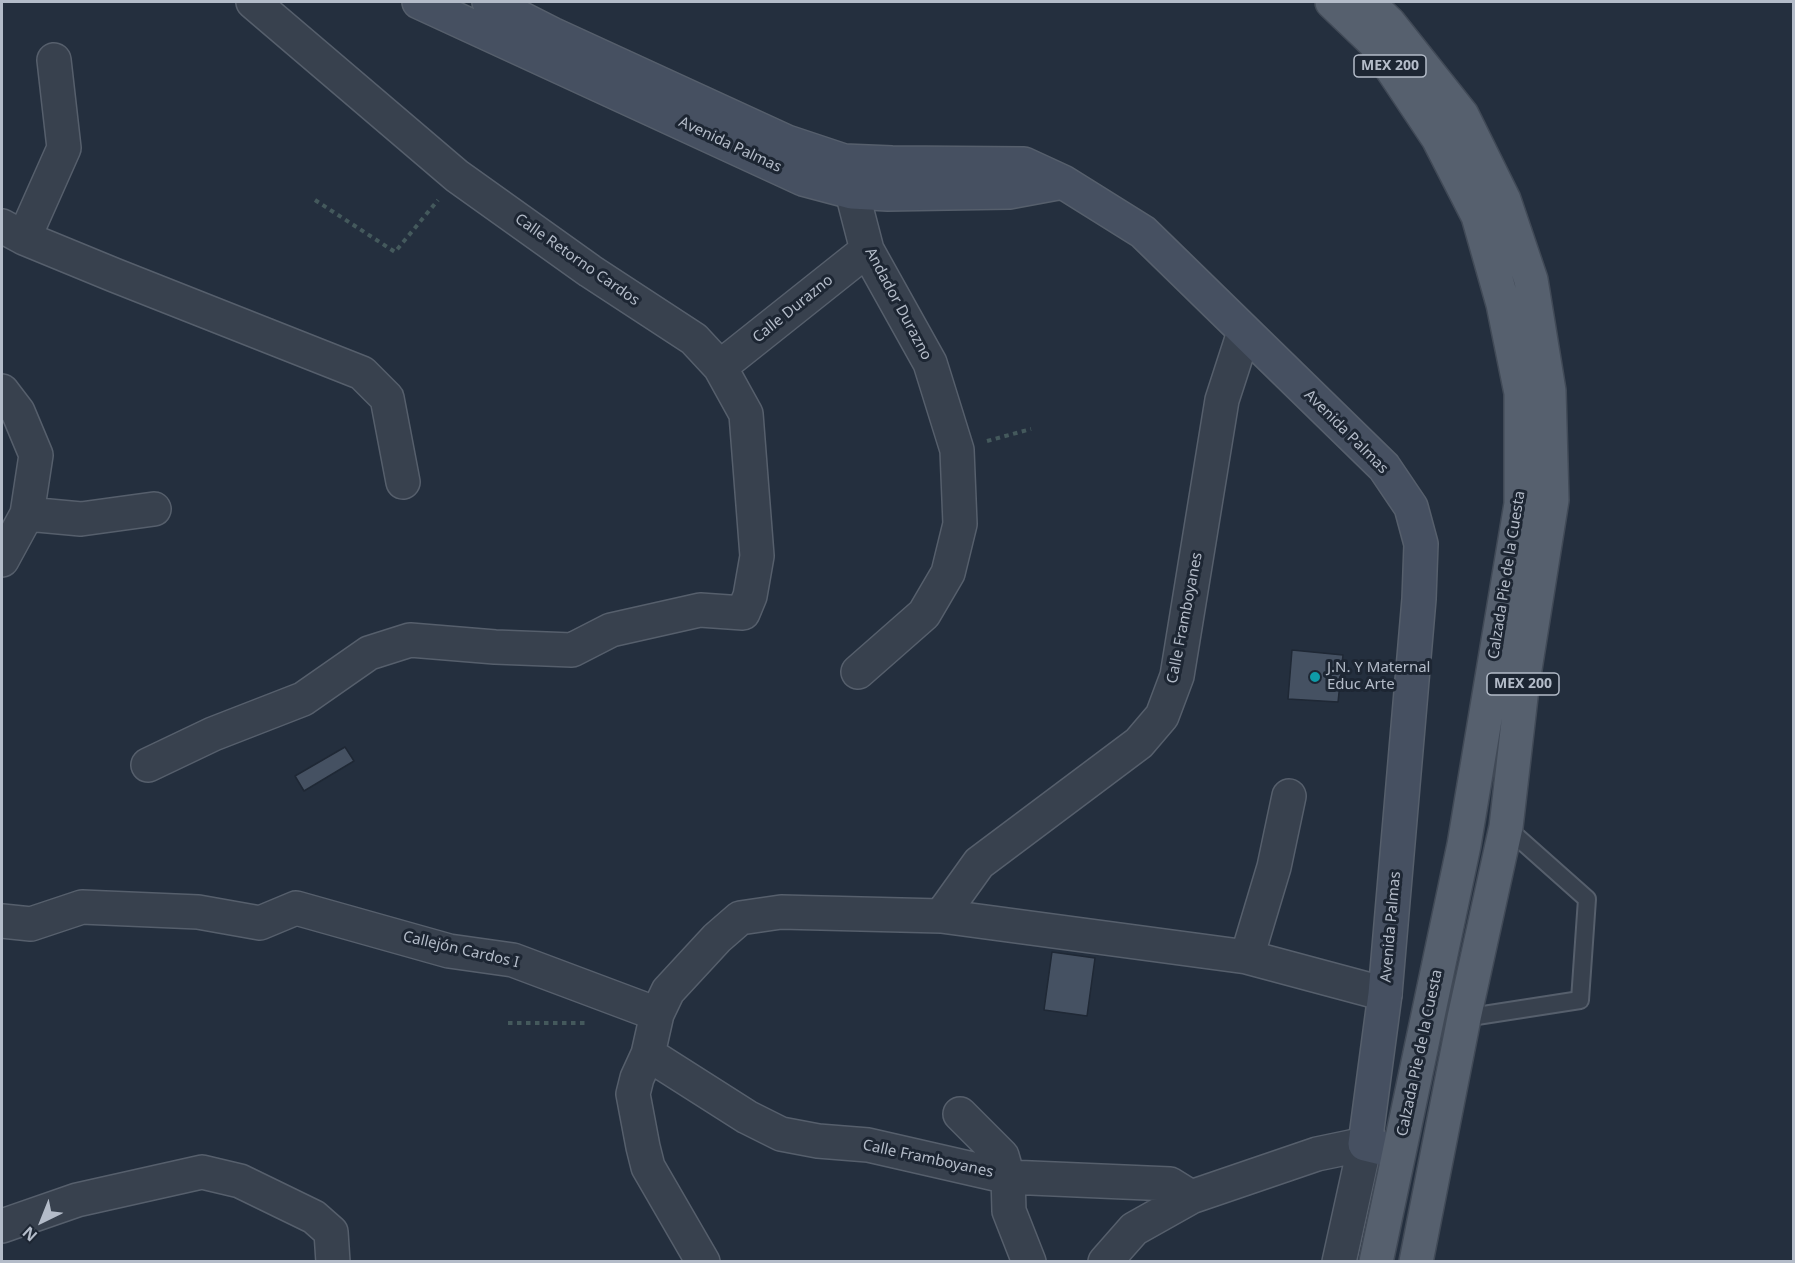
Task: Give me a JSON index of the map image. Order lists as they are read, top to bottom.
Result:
{
  "streets": {
    "main road": ["MEX 200", "Avenida Palmas", "Calzada Pie de la Cuesta"],
    "street": [
      "Calle Retorno Cardos",
      "Andador Durazno",
      "Calle Durazno",
      "Calle Framboyanes",
      "Callejón Cardos I"
    ]
  },
  "crossings": [
    ["Avenida Palmas", "Andador Durazno"],
    ["Avenida Palmas", "Calle Framboyanes"],
    ["Calle Retorno Cardos", "Calle Durazno"],
    ["Andador Durazno", "Calle Durazno"]
  ],
  "places": ["J.N. Y Maternal Educ Arte"],
  "north": "bottom left"
}
